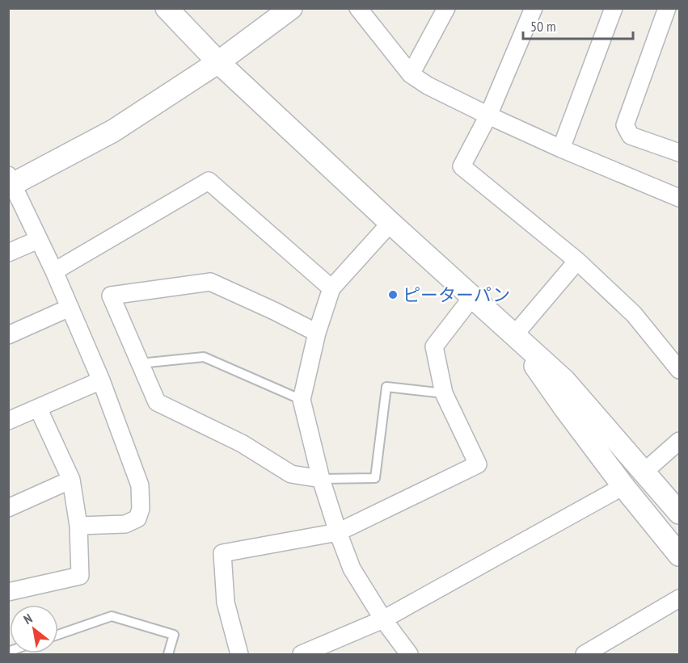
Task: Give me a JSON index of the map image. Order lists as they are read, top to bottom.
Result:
{
  "places": ["ピーターパン"],
  "scale_bar": "50 m",
  "north": "top left"
}
